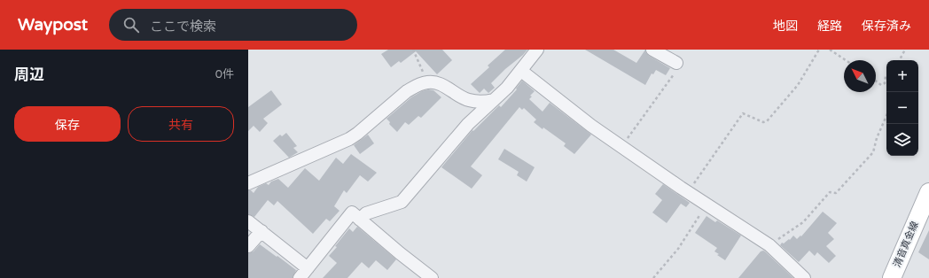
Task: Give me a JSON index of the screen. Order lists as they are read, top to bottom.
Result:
{
  "streets": {
    "main road": ["清音真金線"]
  },
  "north": "top left",
  "page": {
    "header": "Waypost",
    "search": "ここで検索",
    "nav": ["地図", "経路", "保存済み"],
    "heading": ["周辺", "0件"],
    "map_buttons": ["+", "−"],
    "buttons": ["保存", "共有"]
  }
}
